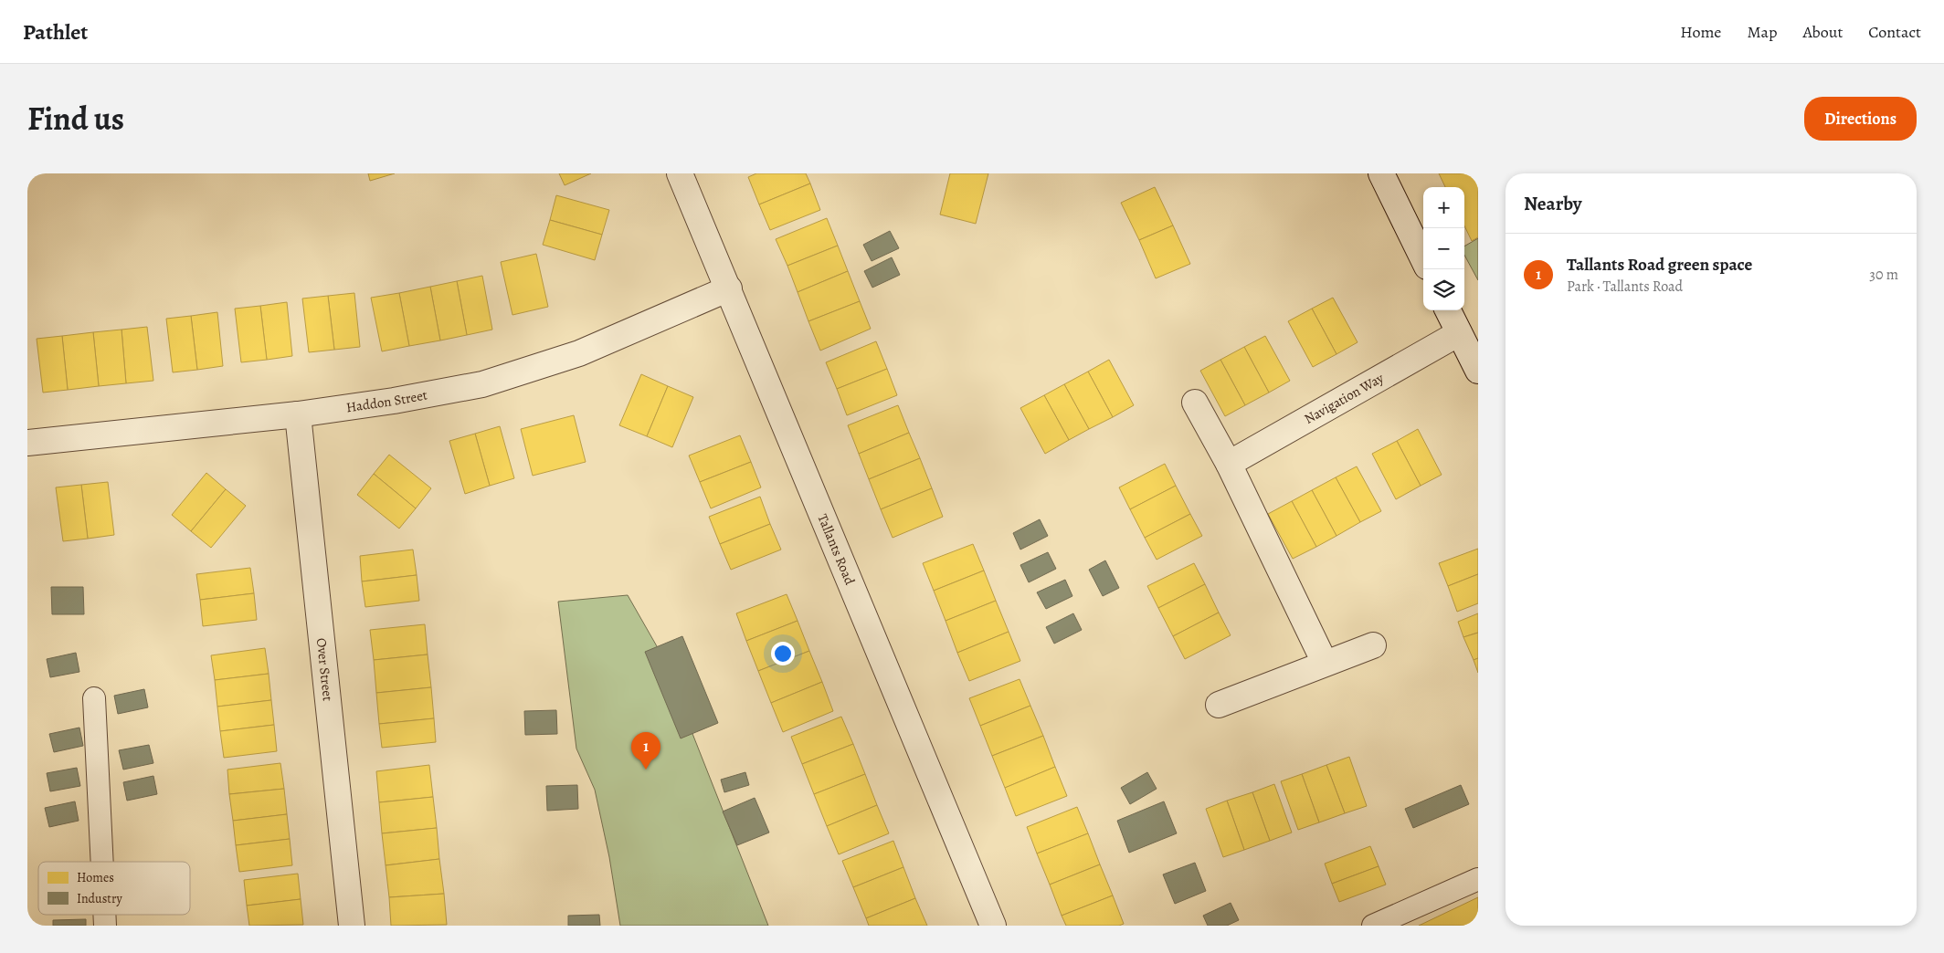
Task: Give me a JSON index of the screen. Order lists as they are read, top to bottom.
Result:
{
  "streets": {
    "street": [
      "Navigation Way",
      "Haddon Street",
      "Tallants Road",
      "Over Street"
    ]
  },
  "crossings": [
    ["Haddon Street", "Tallants Road"],
    ["Haddon Street", "Over Street"]
  ],
  "legend": ["Homes", "Industry"],
  "page": {
    "header": "Pathlet",
    "nav": [
      "Home",
      "Map",
      "About",
      "Contact"
    ],
    "title": "Find us",
    "buttons": "Directions",
    "heading": "Nearby",
    "map_buttons": ["+", "−"],
    "list": [
      {
        "mark": "1",
        "name": "Tallants Road green space",
        "note": "Park · Tallants Road",
        "value": "30 m"
      }
    ],
    "pins": "1"
  }
}
